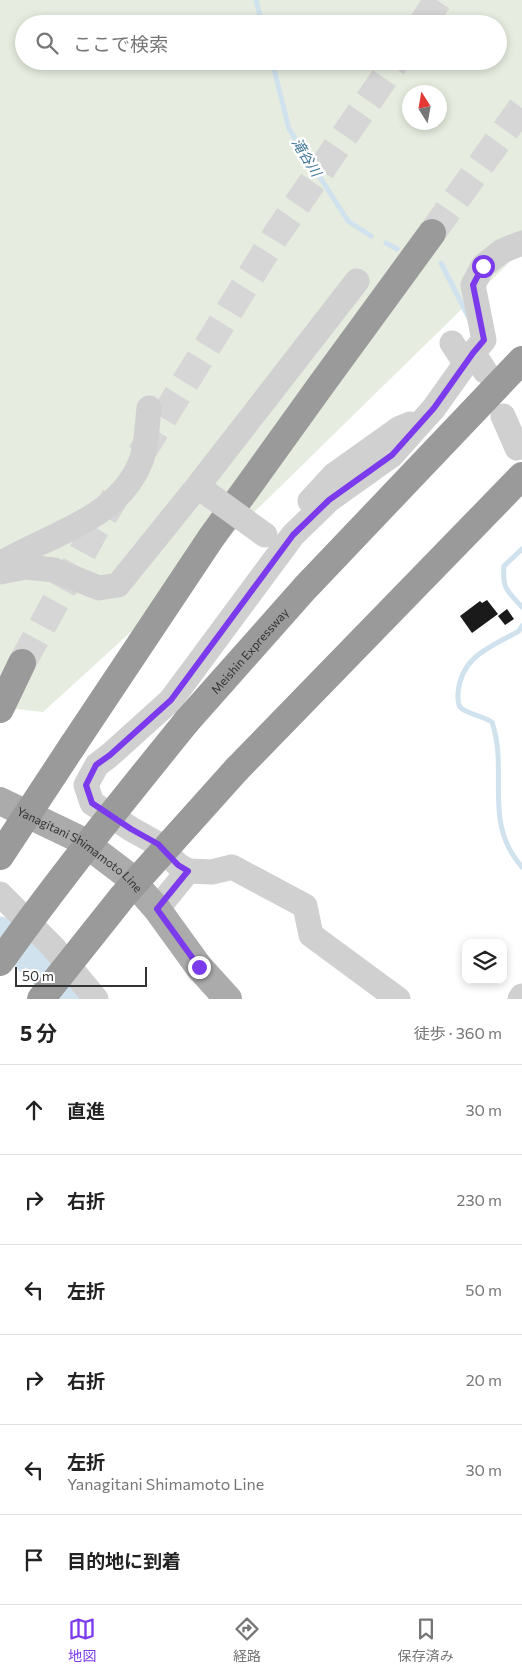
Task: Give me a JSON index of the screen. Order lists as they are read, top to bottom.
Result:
{
  "streets": {
    "highway": ["Meishin Expressway"],
    "main road": ["Yanagitani Shimamoto Line"]
  },
  "water": ["滝谷川"],
  "scale_bar": "50 m",
  "north": "top",
  "page": {
    "search": "ここで検索",
    "scale": "50 m",
    "heading": ["5 分", "徒歩 · 360 m"],
    "list": [
      ["直進", "30 m"],
      ["右折", "230 m"],
      ["左折", "50 m"],
      ["右折", "20 m"],
      ["左折", "Yanagitani Shimamoto Line", "30 m"],
      "目的地に到着"
    ],
    "nav": ["地図", "経路", "保存済み"]
  }
}
